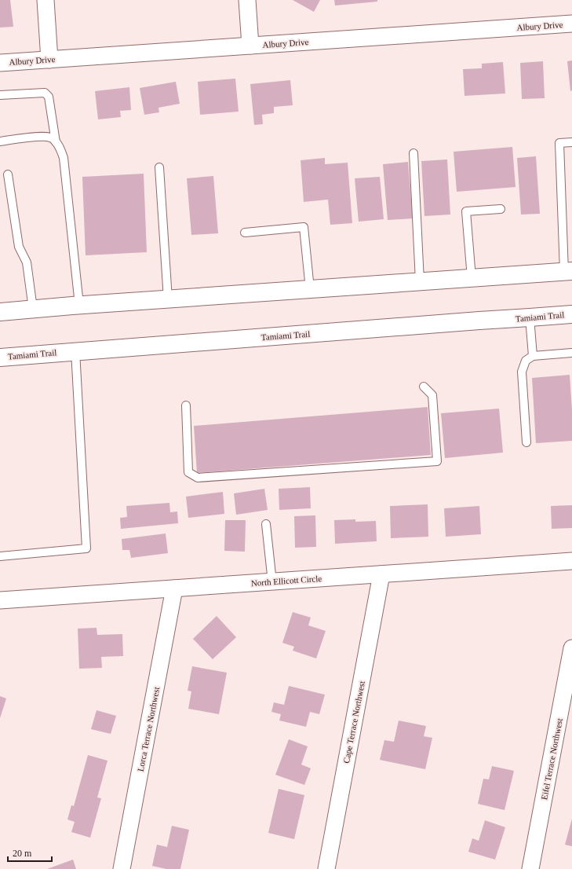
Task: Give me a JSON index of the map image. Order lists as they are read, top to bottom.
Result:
{
  "streets": {
    "main road": ["Tamiami Trail"],
    "street": [
      "Albury Drive",
      "North Ellicott Circle",
      "Cape Terrace Northwest",
      "Lorca Terrace Northwest",
      "Eifel Terrace Northwest"
    ]
  },
  "crossings": [
    ["North Ellicott Circle", "Cape Terrace Northwest"],
    ["North Ellicott Circle", "Lorca Terrace Northwest"]
  ],
  "scale_bar": "20 m"
}
